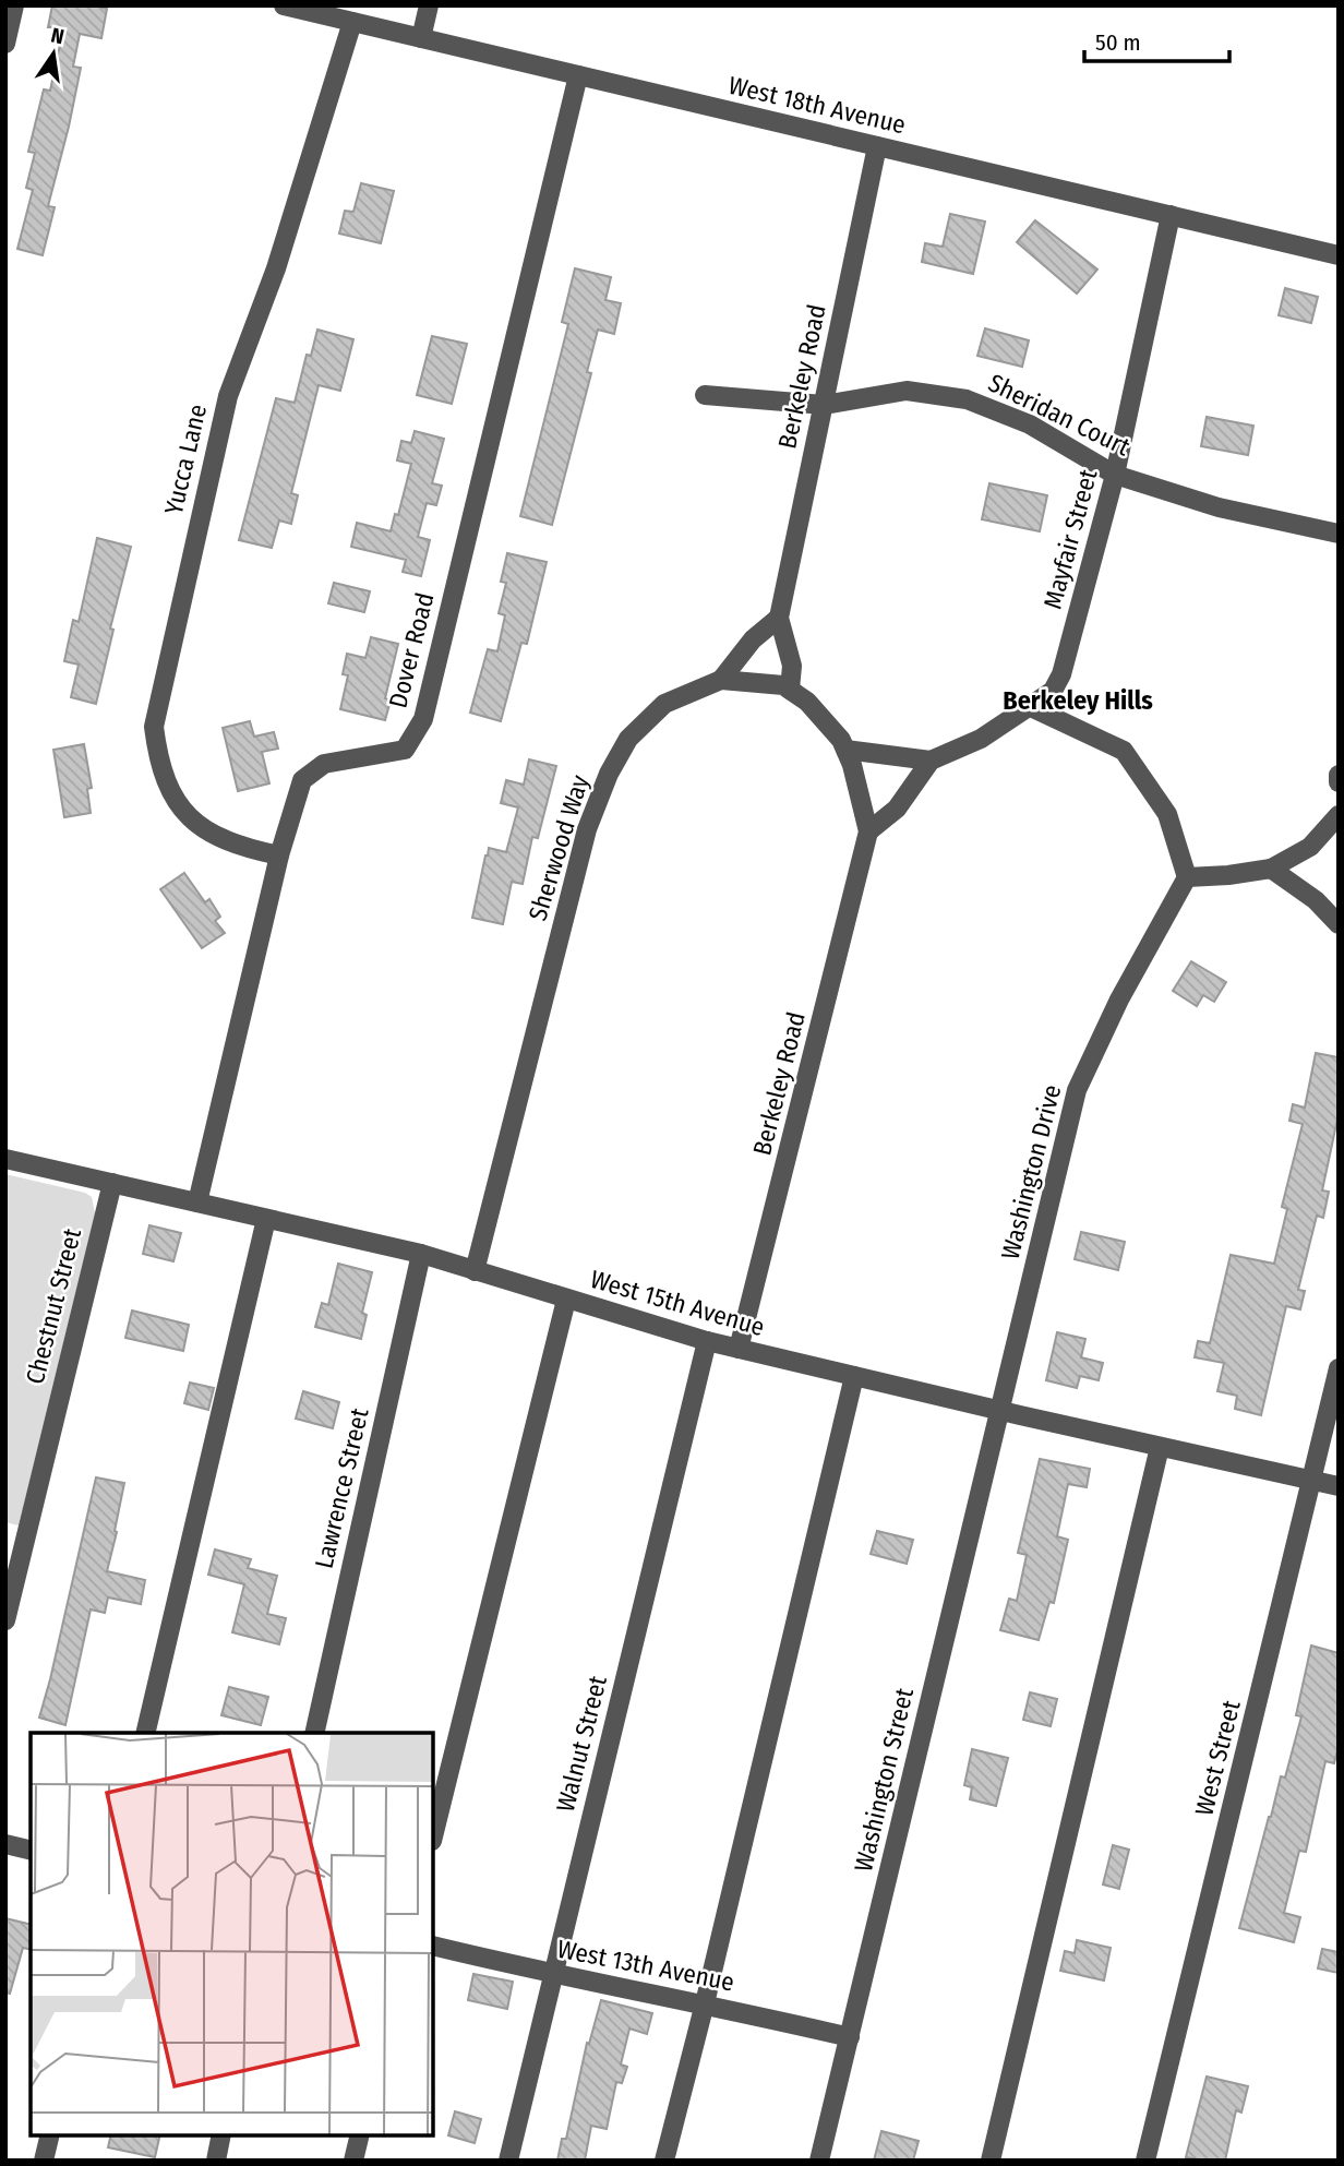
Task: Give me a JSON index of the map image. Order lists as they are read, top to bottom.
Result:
{
  "streets": {
    "street": [
      "West 18th Avenue",
      "Berkeley Road",
      "Sheridan Court",
      "Yucca Lane",
      "Mayfair Street",
      "Dover Road",
      "Sherwood Way",
      "Washington Drive",
      "West 15th Avenue",
      "Chestnut Street",
      "Lawrence Street",
      "Walnut Street",
      "West Street",
      "Washington Street",
      "West 13th Avenue"
    ]
  },
  "crossings": [
    ["West 18th Avenue", "Berkeley Road"],
    ["West 18th Avenue", "Yucca Lane"],
    ["West 18th Avenue", "Mayfair Street"],
    ["West 18th Avenue", "Dover Road"],
    ["Berkeley Road", "Sheridan Court"],
    ["Berkeley Road", "Sherwood Way"],
    ["Berkeley Road", "West 15th Avenue"],
    ["Sheridan Court", "Mayfair Street"],
    ["Yucca Lane", "Dover Road"],
    ["Dover Road", "West 15th Avenue"],
    ["Sherwood Way", "West 15th Avenue"],
    ["Washington Drive", "West 15th Avenue"],
    ["Washington Drive", "Washington Street"],
    ["West 15th Avenue", "Chestnut Street"],
    ["West 15th Avenue", "Lawrence Street"],
    ["West 15th Avenue", "Walnut Street"],
    ["West 15th Avenue", "West Street"],
    ["West 15th Avenue", "Washington Street"],
    ["Walnut Street", "West 13th Avenue"],
    ["Washington Street", "West 13th Avenue"]
  ],
  "districts": ["Berkeley Hills"],
  "scale_bar": "50 m",
  "north": "top"
}
